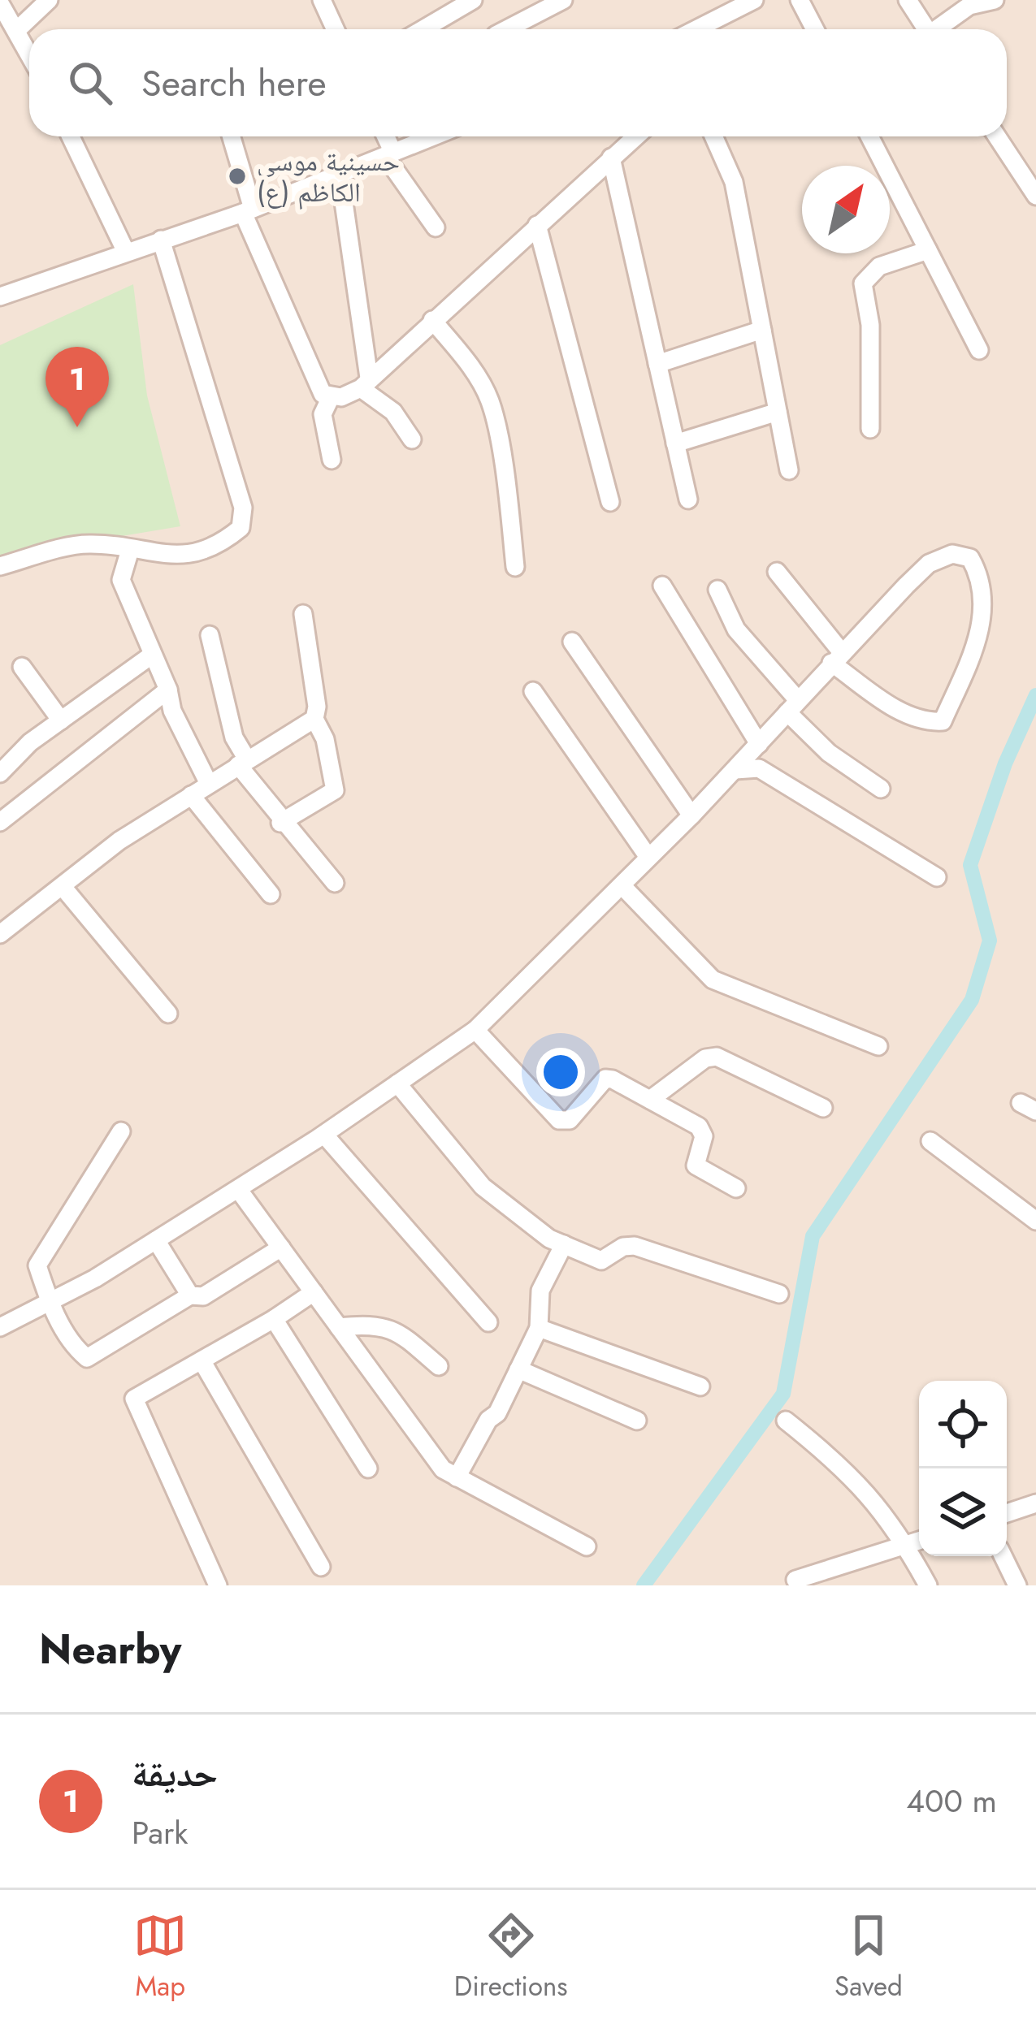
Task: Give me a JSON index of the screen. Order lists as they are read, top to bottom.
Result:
{
  "places": ["حسينية موسى الكاظم (ع)"],
  "north": "top right",
  "page": {
    "search": "Search here",
    "pins": "1",
    "heading": "Nearby",
    "list": [
      {
        "mark": "1",
        "name": "حديقة",
        "note": "Park",
        "value": "400 m"
      }
    ],
    "nav": ["Map", "Directions", "Saved"]
  }
}
